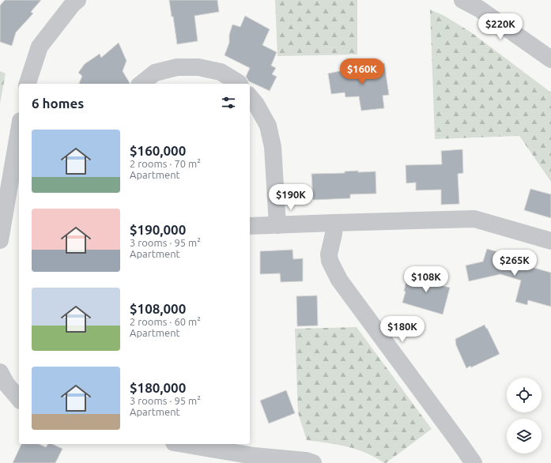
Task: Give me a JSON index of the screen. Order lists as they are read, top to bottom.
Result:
{
  "page": {
    "price": [
      "$220K",
      "$160K",
      "$190K",
      "$265K",
      "$108K",
      "$180K"
    ],
    "heading": "6 homes",
    "list": [
      {
        "name": "$160,000",
        "note": "2 rooms · 70 m² · Apartment"
      },
      {
        "name": "$190,000",
        "note": "3 rooms · 95 m² · Apartment"
      },
      {
        "name": "$108,000",
        "note": "2 rooms · 60 m² · Apartment"
      },
      {
        "name": "$180,000",
        "note": "3 rooms · 95 m² · Apartment"
      }
    ]
  }
}
